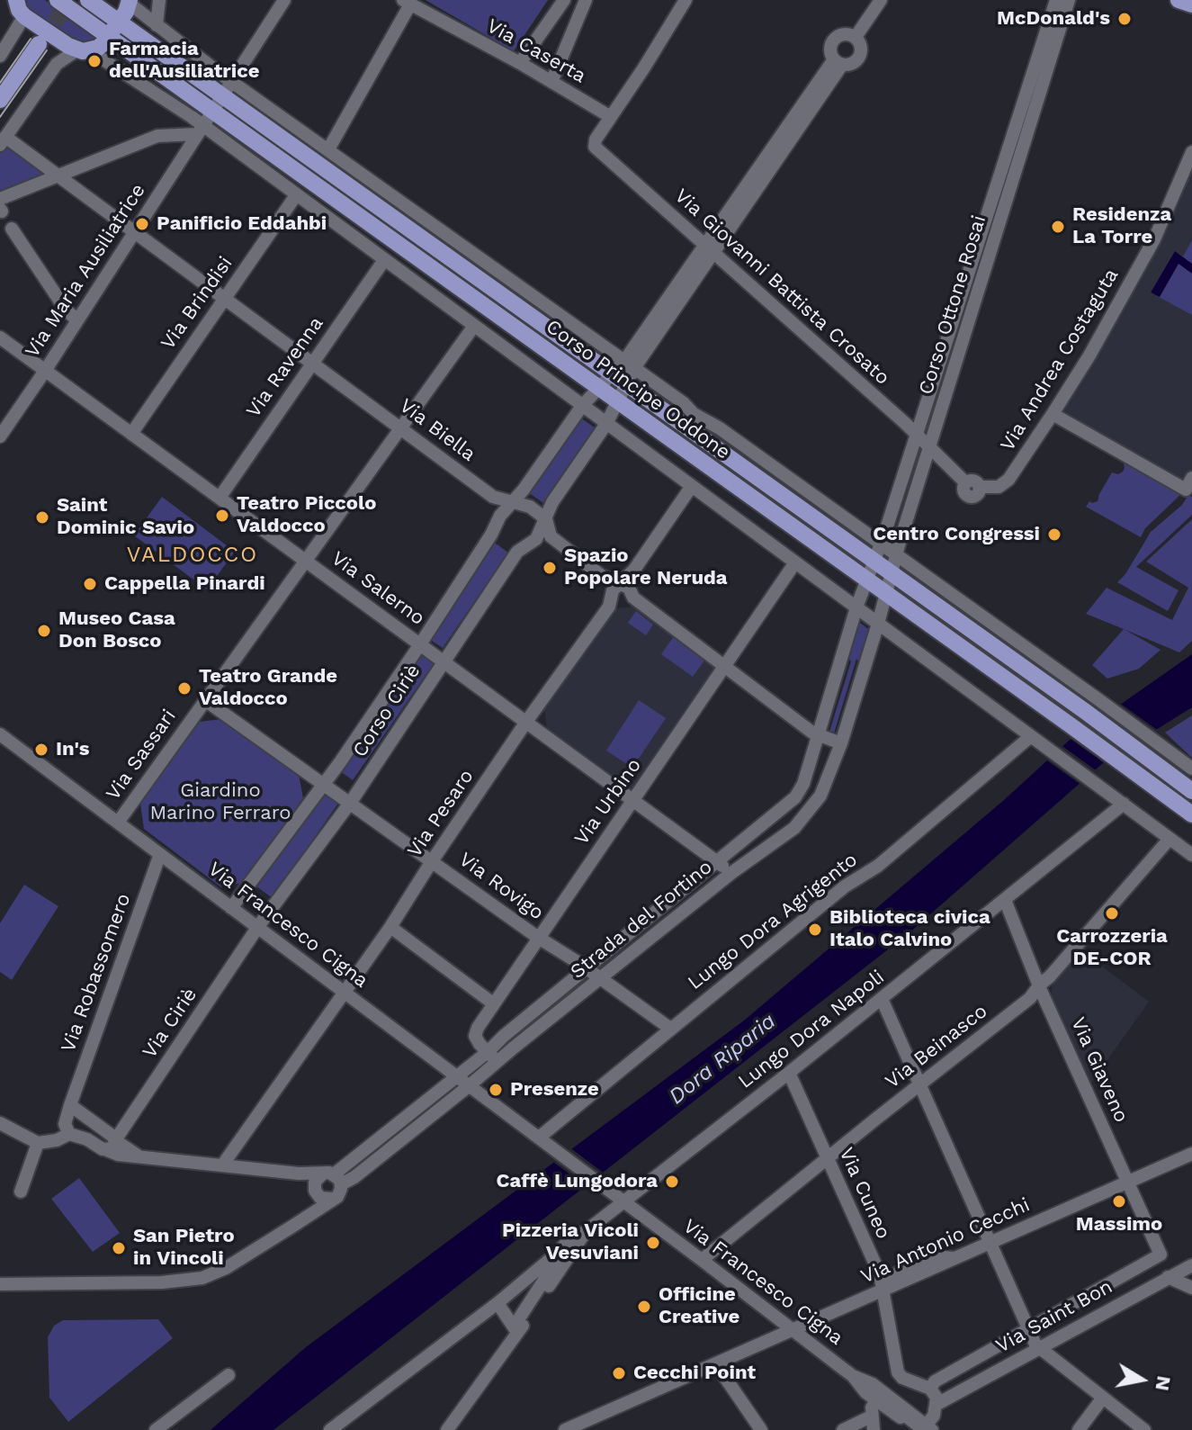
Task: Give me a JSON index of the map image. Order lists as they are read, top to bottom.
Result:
{
  "streets": {
    "main road": ["Corso Principe Oddone"],
    "street": [
      "Via Caserta",
      "Via Maria Ausiliatrice",
      "Via Giovanni Battista Crosato",
      "Via Brindisi",
      "Corso Ottone Rosai",
      "Via Andrea Costaguta",
      "Via Ravenna",
      "Via Biella",
      "Via Salerno",
      "Corso Ciriè",
      "Via Sassari",
      "Via Urbino",
      "Via Pesaro",
      "Via Rovigo",
      "Strada del Fortino",
      "Lungo Dora Agrigento",
      "Via Francesco Cigna",
      "Via Robassomero",
      "Via Ciriè",
      "Lungo Dora Napoli",
      "Via Beinasco",
      "Via Giaveno",
      "Via Cuneo",
      "Via Antonio Cecchi",
      "Via Saint Bon"
    ]
  },
  "crossings": [
    ["Via Caserta", "Via Giovanni Battista Crosato"],
    ["Via Maria Ausiliatrice", "Corso Principe Oddone"],
    ["Via Maria Ausiliatrice", "Via Biella"],
    ["Via Maria Ausiliatrice", "Via Salerno"],
    ["Via Giovanni Battista Crosato", "Corso Ottone Rosai"],
    ["Via Giovanni Battista Crosato", "Via Andrea Costaguta"],
    ["Via Brindisi", "Via Biella"],
    ["Via Brindisi", "Via Salerno"],
    ["Corso Ottone Rosai", "Corso Principe Oddone"],
    ["Corso Ottone Rosai", "Strada del Fortino"],
    ["Via Ravenna", "Via Biella"],
    ["Via Ravenna", "Via Salerno"],
    ["Corso Principe Oddone", "Corso Ciriè"],
    ["Via Biella", "Corso Ciriè"],
    ["Via Biella", "Via Sassari"],
    ["Via Biella", "Via Urbino"],
    ["Via Biella", "Via Pesaro"],
    ["Via Biella", "Strada del Fortino"],
    ["Via Salerno", "Corso Ciriè"],
    ["Via Salerno", "Via Sassari"],
    ["Via Salerno", "Via Urbino"],
    ["Via Salerno", "Via Pesaro"],
    ["Via Salerno", "Strada del Fortino"],
    ["Corso Ciriè", "Via Rovigo"],
    ["Corso Ciriè", "Via Francesco Cigna"],
    ["Corso Ciriè", "Via Ciriè"],
    ["Via Sassari", "Via Rovigo"],
    ["Via Sassari", "Via Francesco Cigna"],
    ["Via Urbino", "Via Rovigo"],
    ["Via Urbino", "Strada del Fortino"],
    ["Via Pesaro", "Via Rovigo"],
    ["Via Pesaro", "Via Francesco Cigna"],
    ["Via Rovigo", "Strada del Fortino"],
    ["Via Rovigo", "Lungo Dora Agrigento"],
    ["Strada del Fortino", "Via Francesco Cigna"],
    ["Lungo Dora Agrigento", "Via Francesco Cigna"],
    ["Via Francesco Cigna", "Via Robassomero"],
    ["Via Francesco Cigna", "Via Ciriè"],
    ["Via Francesco Cigna", "Lungo Dora Napoli"],
    ["Via Francesco Cigna", "Via Beinasco"],
    ["Via Francesco Cigna", "Via Antonio Cecchi"],
    ["Lungo Dora Napoli", "Via Giaveno"],
    ["Lungo Dora Napoli", "Via Cuneo"],
    ["Via Beinasco", "Via Giaveno"],
    ["Via Beinasco", "Via Cuneo"],
    ["Via Giaveno", "Via Antonio Cecchi"],
    ["Via Giaveno", "Via Saint Bon"],
    ["Via Cuneo", "Via Antonio Cecchi"],
    ["Via Cuneo", "Via Saint Bon"]
  ],
  "districts": ["VALDOCCO"],
  "water": ["Dora Riparia"],
  "parks": ["Giardino Marino Ferraro"],
  "places": [
    "McDonald's",
    "Farmacia dell'Ausiliatrice",
    "Panificio Eddahbi",
    "Residenza La Torre",
    "Teatro Piccolo Valdocco",
    "Saint Dominic Savio",
    "Centro Congressi",
    "Spazio Popolare Neruda",
    "Cappella Pinardi",
    "Museo Casa Don Bosco",
    "Teatro Grande Valdocco",
    "In's",
    "Carrozzeria DE-COR",
    "Biblioteca civica Italo Calvino",
    "Presenze",
    "Caffè Lungodora",
    "Massimo",
    "Pizzeria Vicoli Vesuviani",
    "San Pietro in Vincoli",
    "Officine Creative",
    "Cecchi Point"
  ],
  "north": "right"
}
